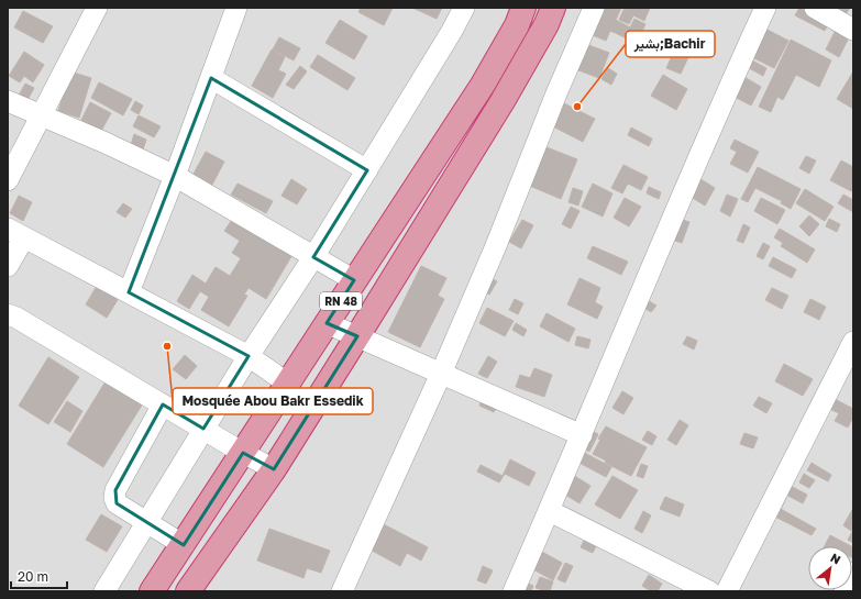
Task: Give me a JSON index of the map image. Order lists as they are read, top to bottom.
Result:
{
  "streets": {
    "highway": ["RN 48"]
  },
  "places": ["بشير;Bachir", "Mosquée Abou Bakr Essedik"],
  "scale_bar": "20 m",
  "north": "top right"
}
